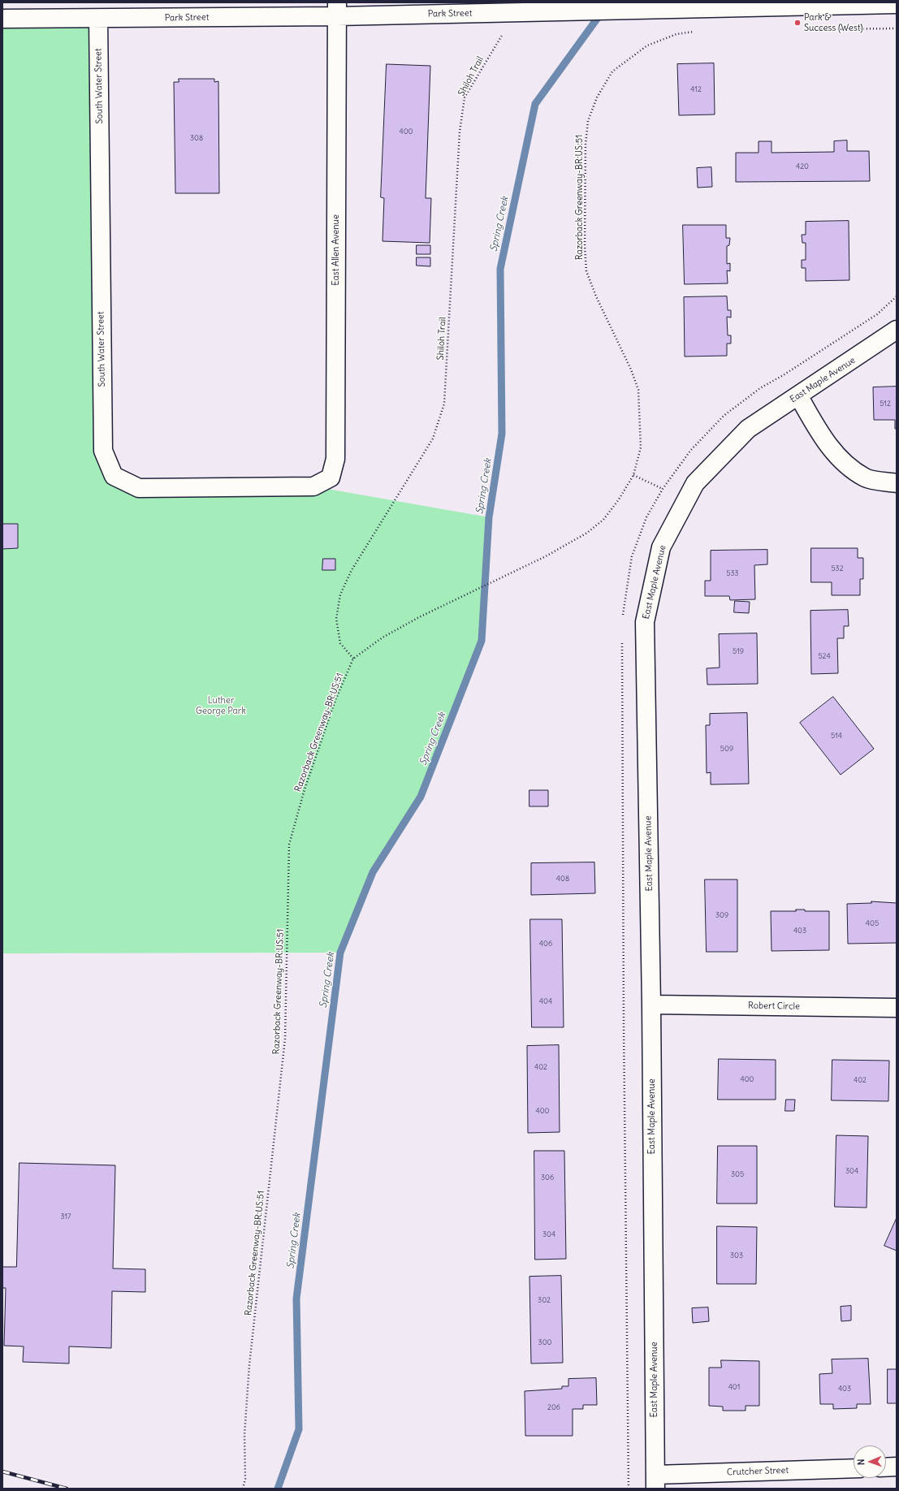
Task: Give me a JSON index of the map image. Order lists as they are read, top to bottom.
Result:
{
  "streets": {
    "street": [
      "Park Street",
      "South Water Street",
      "East Allen Avenue",
      "East Maple Avenue",
      "Robert Circle",
      "Crutcher Street"
    ],
    "path": ["Shiloh Trail", "Razorback Greenway-BR:US:51"]
  },
  "crossings": [
    ["Park Street", "Shiloh Trail"],
    ["Park Street", "South Water Street"],
    ["Park Street", "East Allen Avenue"],
    ["Shiloh Trail", "Razorback Greenway-BR:US:51"],
    ["South Water Street", "East Allen Avenue"],
    ["East Maple Avenue", "Robert Circle"],
    ["East Maple Avenue", "Crutcher Street"]
  ],
  "water": ["Spring Creek"],
  "parks": ["Luther George Park"],
  "places": ["Park & Success (West)"],
  "house_numbers": [
    "412",
    "400",
    "308",
    "420",
    "512",
    "532",
    "533",
    "519",
    "524",
    "514",
    "509",
    "408",
    "309",
    "405",
    "403",
    "406",
    "404",
    "402",
    "400",
    "402",
    "400",
    "304",
    "305",
    "306",
    "317",
    "304",
    "303",
    "302",
    "300",
    "401",
    "403",
    "206"
  ],
  "north": "left"
}
